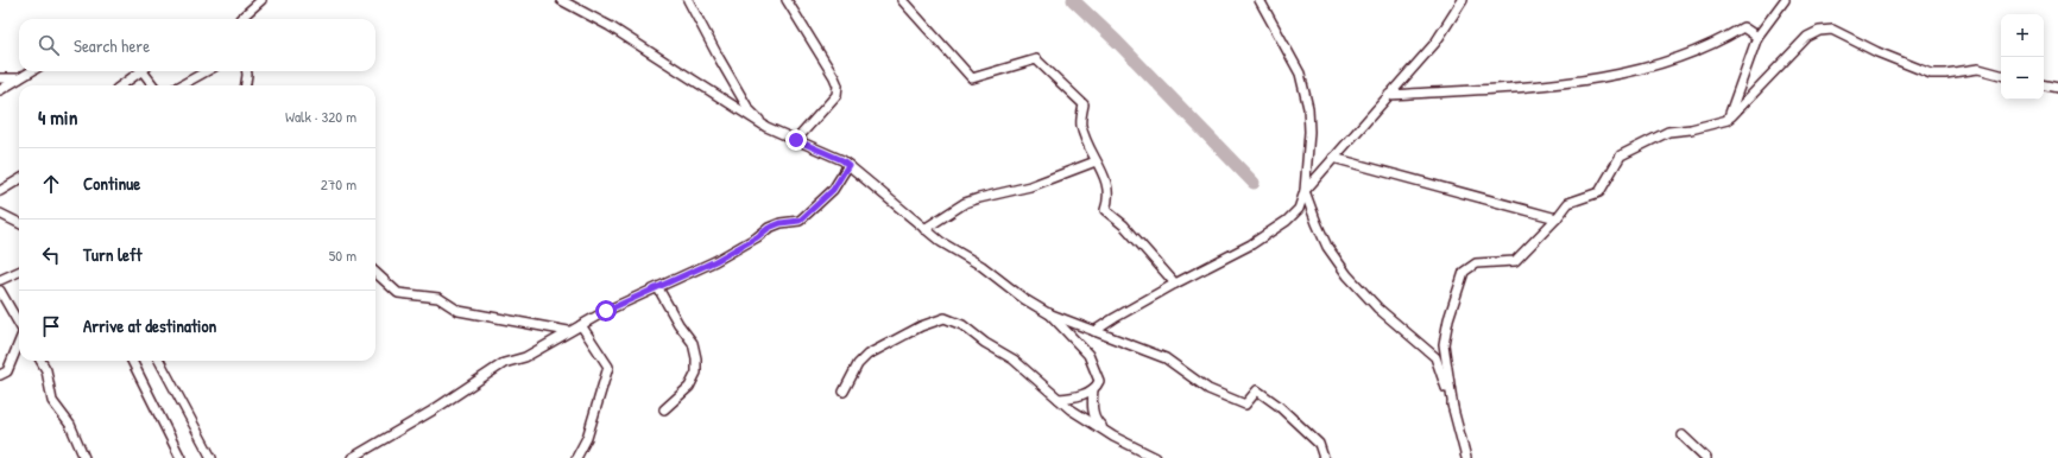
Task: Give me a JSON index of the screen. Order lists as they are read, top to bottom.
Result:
{
  "page": {
    "map_buttons": ["+", "−"],
    "search": "Search here",
    "heading": ["4 min", "Walk · 320 m"],
    "list": [
      ["Continue", "270 m"],
      ["Turn left", "50 m"],
      "Arrive at destination"
    ]
  }
}
